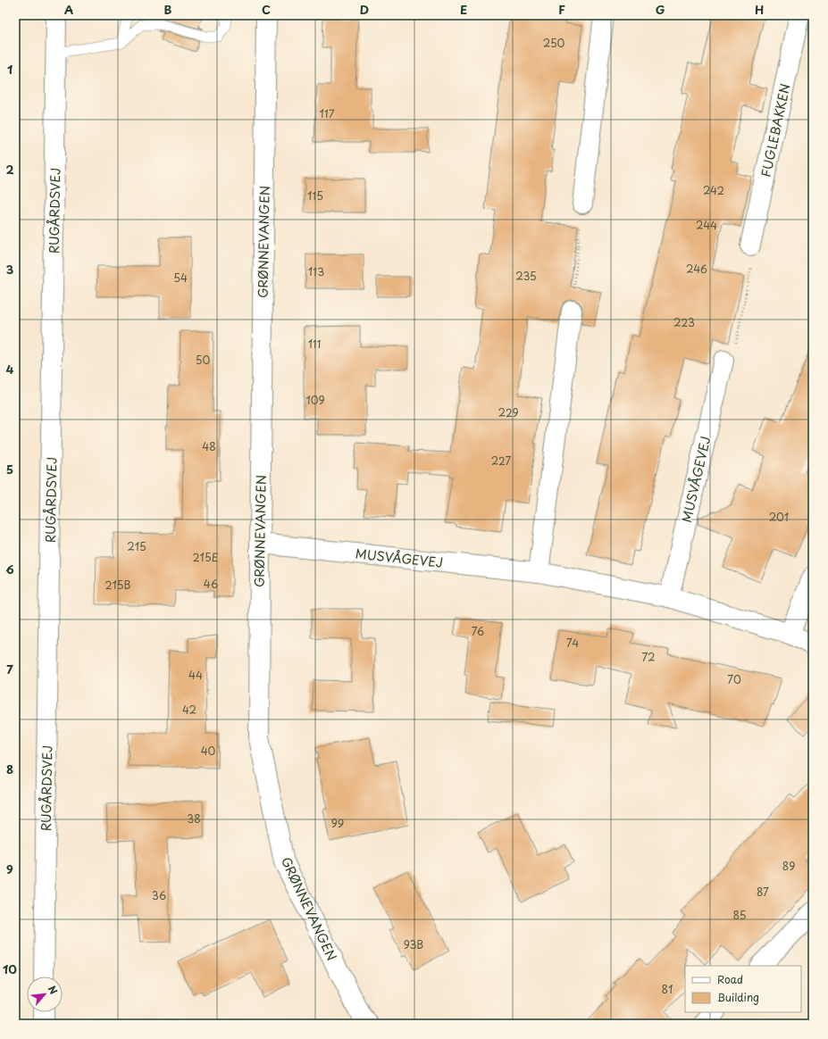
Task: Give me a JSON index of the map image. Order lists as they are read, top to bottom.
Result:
{
  "streets": {
    "street": [
      "FUGLEBAKKEN",
      "RUGÅRDSVEJ",
      "GRØNNEVANGEN",
      "MUSVÅGEVEJ"
    ]
  },
  "crossings": [
    ["GRØNNEVANGEN", "MUSVÅGEVEJ"]
  ],
  "house_numbers": [
    "250",
    "117",
    "242",
    "115",
    "244",
    "246",
    "113",
    "235",
    "54",
    "223",
    "111",
    "50",
    "109",
    "229",
    "48",
    "227",
    "201",
    "215",
    "215E",
    "46",
    "215B",
    "76",
    "74",
    "72",
    "44",
    "70",
    "42",
    "40",
    "38",
    "99",
    "89",
    "87",
    "36",
    "85",
    "93B",
    "81"
  ],
  "legend": ["Road", "Building"],
  "north": "top right",
  "grid": {
    "columns": [
      "A",
      "B",
      "C",
      "D",
      "E",
      "F",
      "G",
      "H"
    ],
    "rows": [
      "1",
      "2",
      "3",
      "4",
      "5",
      "6",
      "7",
      "8",
      "9",
      "10"
    ]
  }
}
